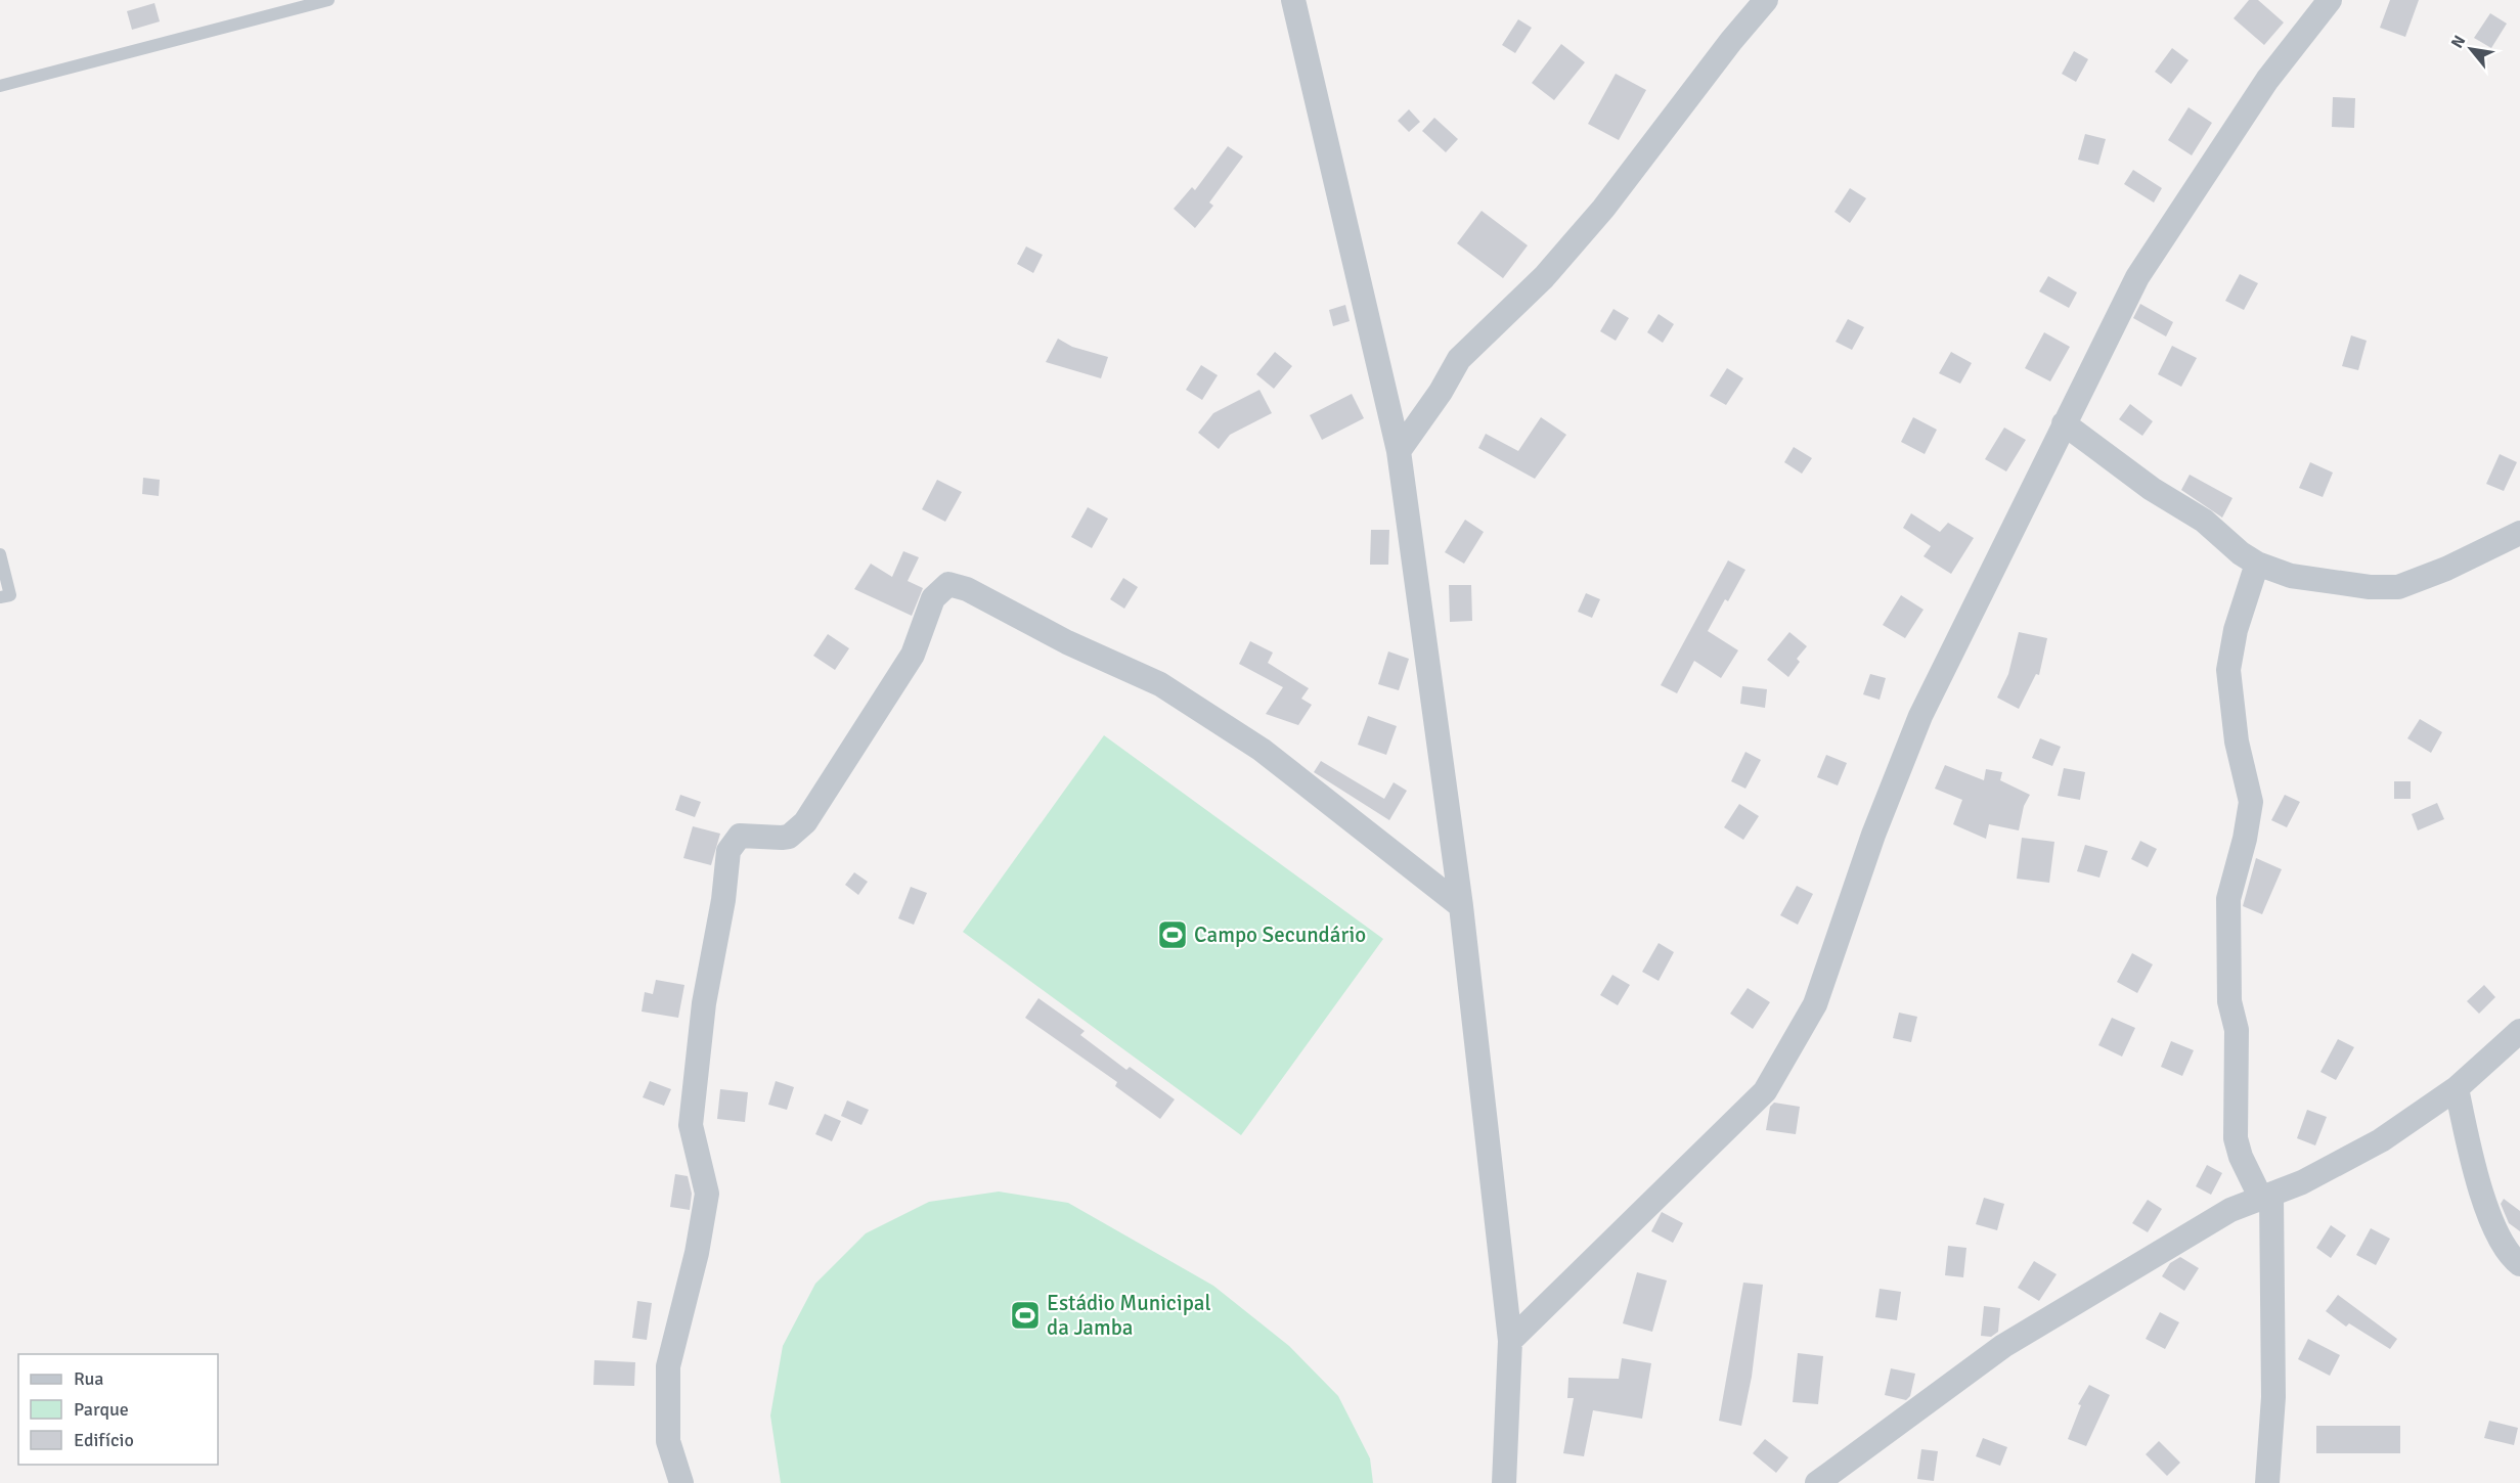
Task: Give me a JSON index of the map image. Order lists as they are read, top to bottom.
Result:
{
  "places": {
    "sports": ["Campo Secundário", "Estádio Municipal da Jamba"]
  },
  "legend": ["Rua", "Parque", "Edifício"],
  "north": "top left"
}
